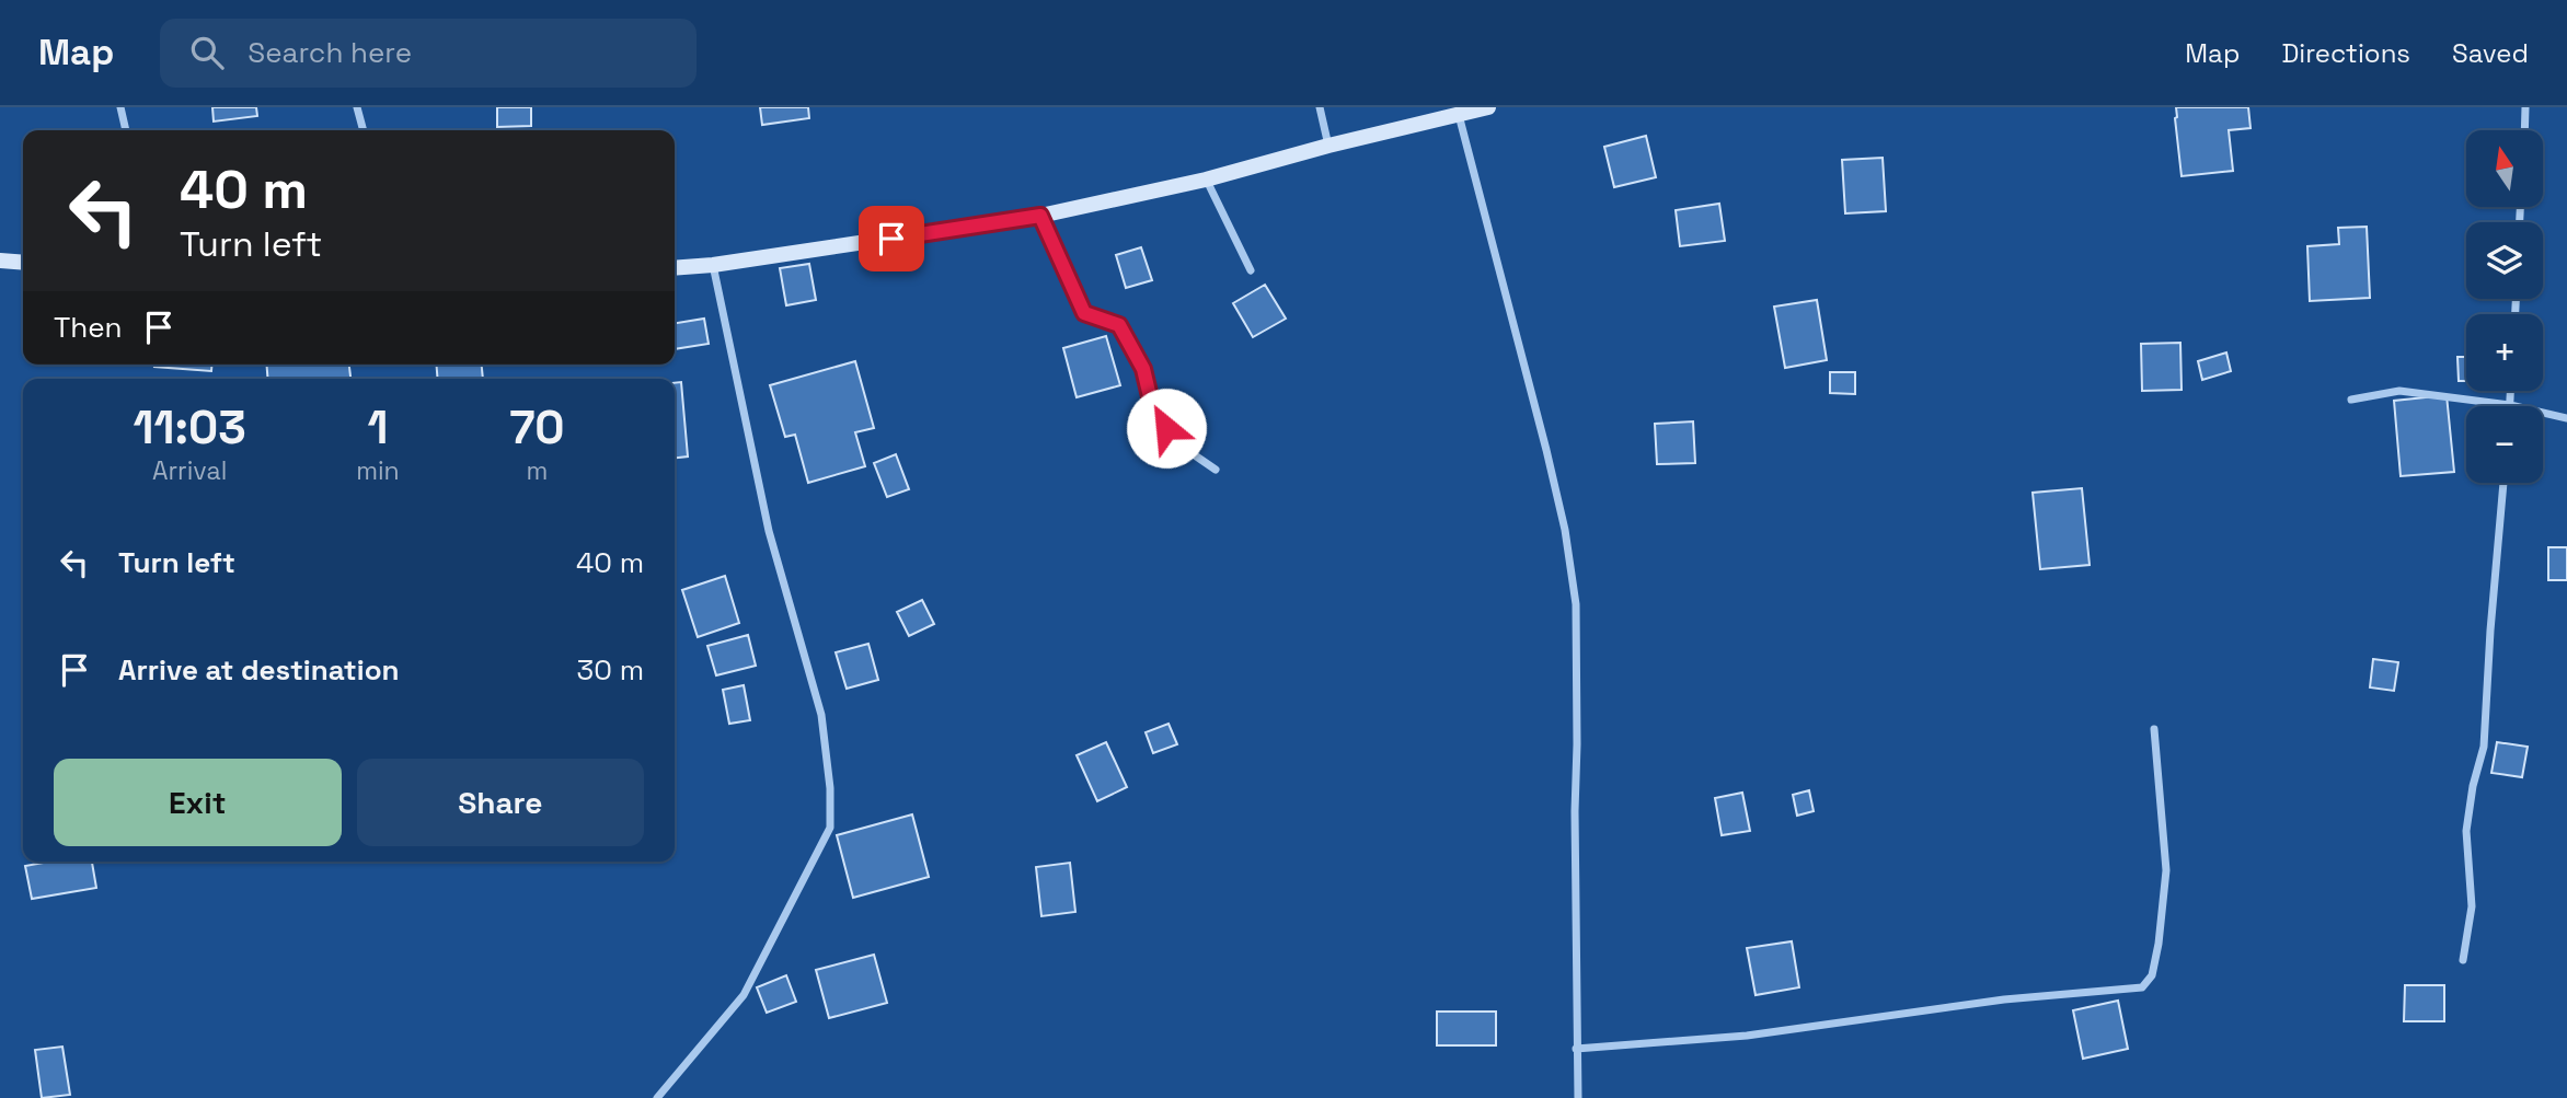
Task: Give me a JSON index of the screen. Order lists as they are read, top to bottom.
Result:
{
  "north": "top",
  "page": {
    "header": "Map",
    "search": "Search here",
    "nav": ["Map", "Directions", "Saved"],
    "map_buttons": ["+", "−"],
    "turn": ["40 m", "Turn left"],
    "then": "Then",
    "eta": [
      "11:03",
      "Arrival",
      "1",
      "min",
      "70",
      "m"
    ],
    "list": [
      {
        "name": "Turn left",
        "value": "40 m"
      },
      {
        "name": "Arrive at destination",
        "value": "30 m"
      }
    ],
    "buttons": ["Exit", "Share"]
  }
}
